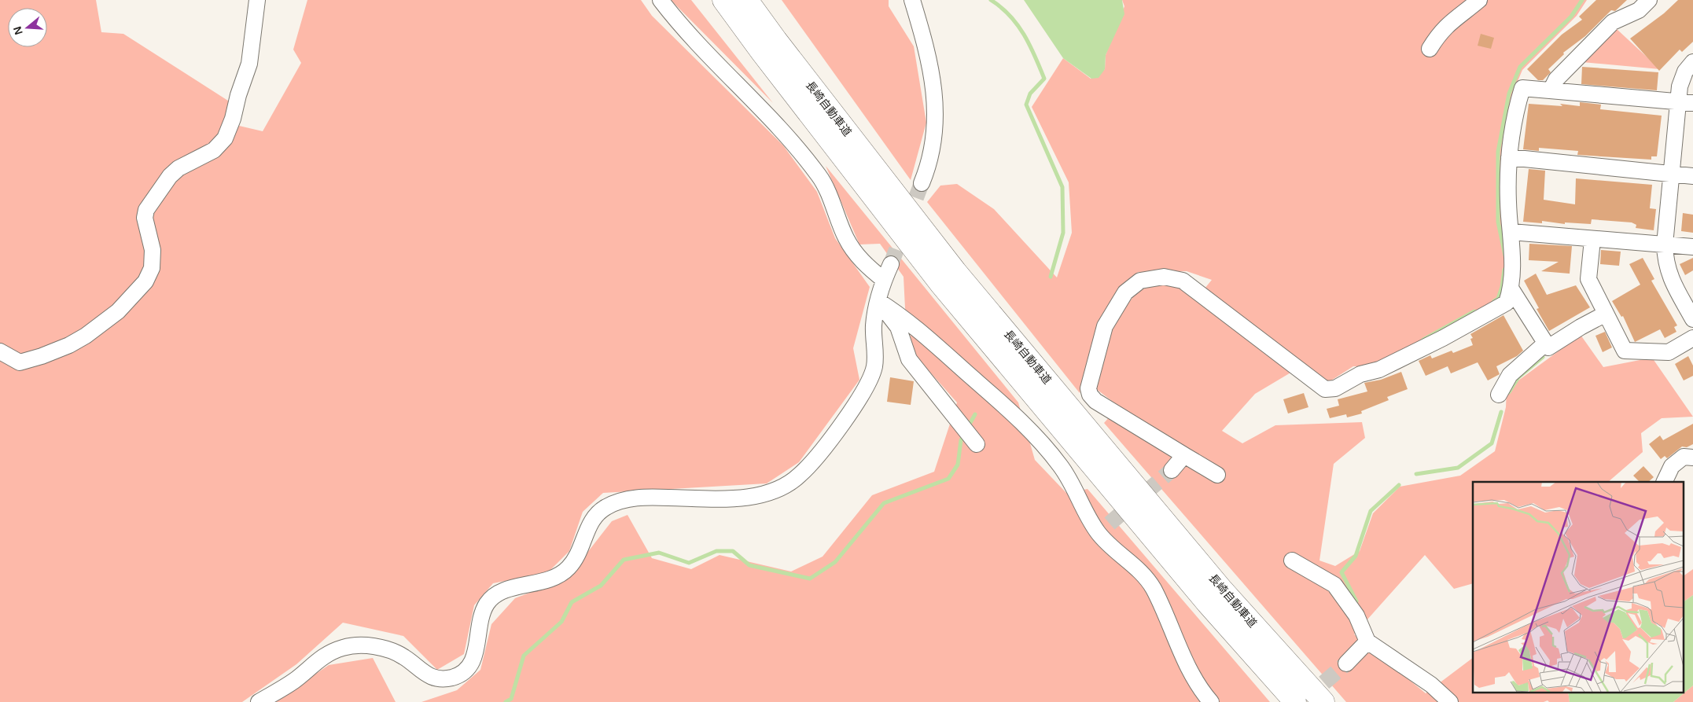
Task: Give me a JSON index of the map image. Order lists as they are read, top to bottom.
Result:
{
  "streets": {
    "highway": ["長崎自動車道"]
  },
  "north": "left"
}
